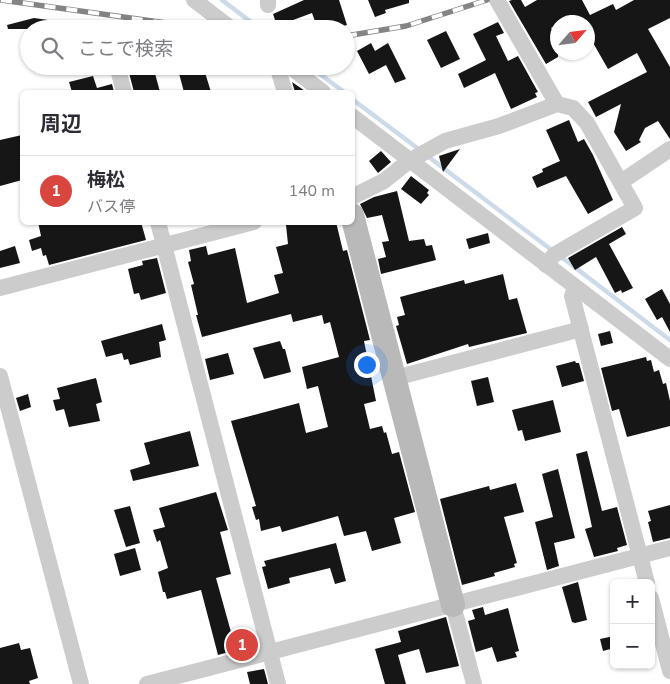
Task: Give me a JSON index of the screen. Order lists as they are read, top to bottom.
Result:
{
  "north": "top right",
  "page": {
    "search": "ここで検索",
    "heading": "周辺",
    "list": [
      {
        "mark": "1",
        "name": "梅松",
        "note": "バス停",
        "value": "140 m"
      }
    ],
    "map_buttons": ["+", "−"],
    "pins": "1"
  }
}
